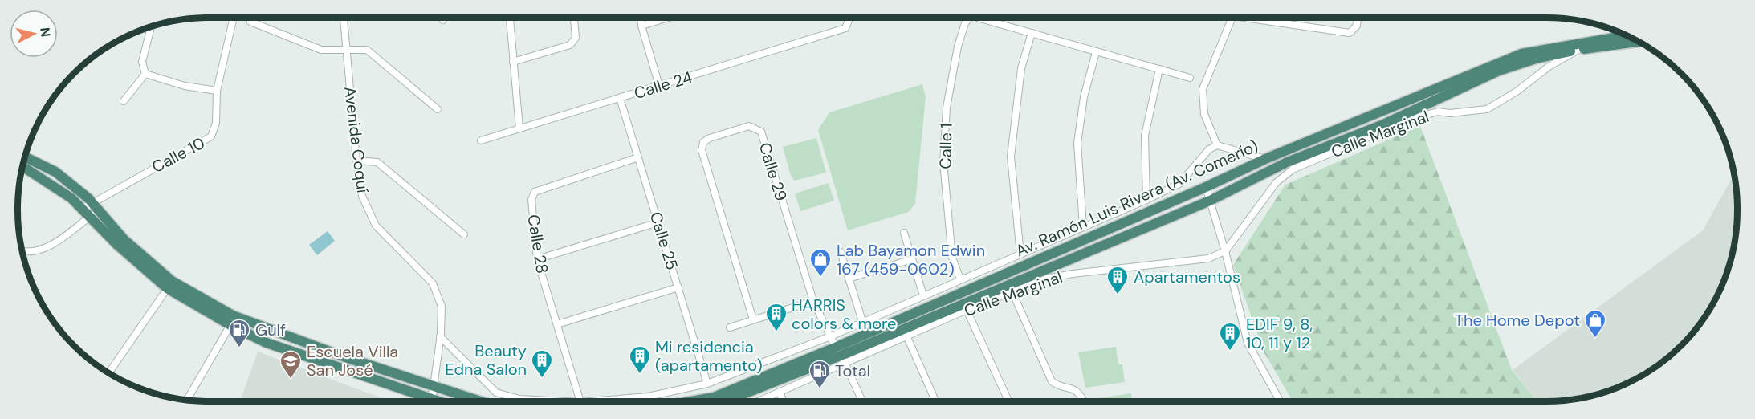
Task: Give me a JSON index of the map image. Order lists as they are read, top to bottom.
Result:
{
  "streets": {
    "highway": ["Av. Ramón Luis Rivera (Av. Comerío)"],
    "street": [
      "Calle 24",
      "Calle Marginal",
      "Avenida Coquí",
      "Calle 1",
      "Calle 10",
      "Calle 29",
      "Calle 25",
      "Calle 28"
    ]
  },
  "crossings": [
    ["Calle 24", "Calle 25"],
    ["Calle Marginal", "Avenida Coquí"],
    ["Calle Marginal", "Calle 1"],
    ["Calle Marginal", "Calle 29"],
    ["Calle Marginal", "Av. Ramón Luis Rivera (Av. Comerío)"],
    ["Calle Marginal", "Calle 25"],
    ["Calle 29", "Av. Ramón Luis Rivera (Av. Comerío)"],
    ["Calle 25", "Calle 28"]
  ],
  "places": {
    "shop": ["Lab Bayamon Edwin 167 (459-0602)", "The Home Depot"],
    "building": [
      "Apartamentos",
      "HARRIS colors & more",
      "EDIF 9, 8, 10, 11 y 12",
      "Mi residencia (apartamento)",
      "Beauty Edna Salon"
    ],
    "fuel station": ["Gulf", "Total"],
    "school or university": ["Escuela Villa San José"]
  },
  "north": "right"
}
